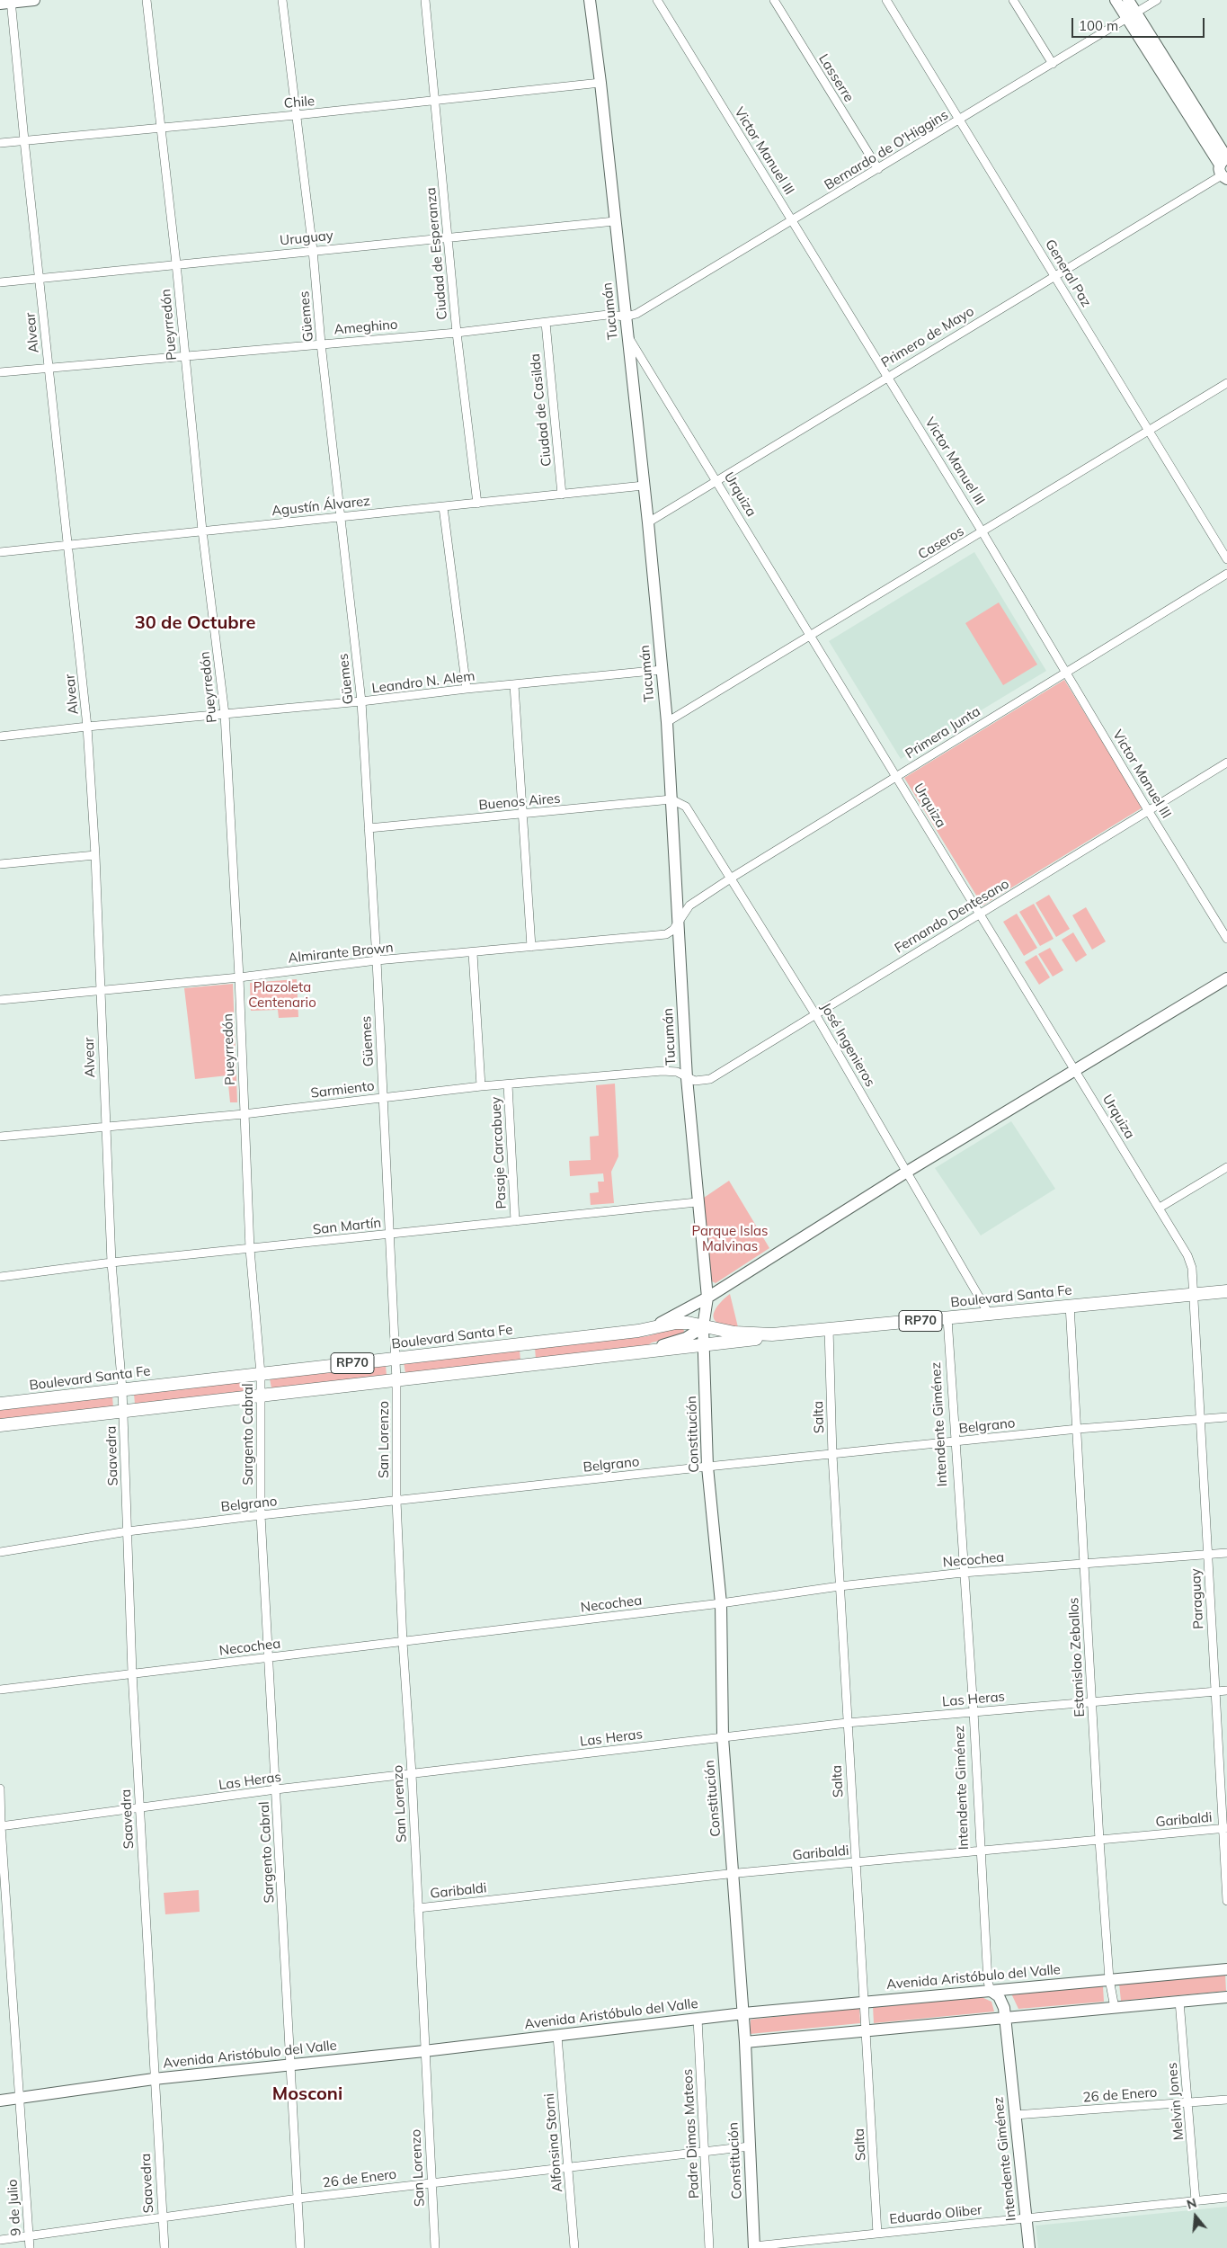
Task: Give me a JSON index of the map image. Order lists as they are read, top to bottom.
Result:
{
  "streets": {
    "main road": ["Boulevard Santa Fe", "RP70"],
    "street": [
      "Lasserre",
      "Chile",
      "Bernardo de O'Higgins",
      "Victor Manuel III",
      "Uruguay",
      "Ciudad de Esperanza",
      "General Paz",
      "Tucumán",
      "Güemes",
      "Pueyrredón",
      "Ameghino",
      "Alvear",
      "Primero de Mayo",
      "Ciudad de Casilda",
      "Urquiza",
      "Agustín Álvarez",
      "Caseros",
      "Leandro N. Alem",
      "Primera Junta",
      "Buenos Aires",
      "Fernando Dentesano",
      "Almirante Brown",
      "José Ingenieros",
      "Sarmiento",
      "Pasaje Carcabuey",
      "San Martín",
      "Salta",
      "Intendente Giménez",
      "Belgrano",
      "Sargento Cabral",
      "Constitución",
      "San Lorenzo",
      "Saavedra",
      "Necochea",
      "Paraguay",
      "Estanislao Zeballos",
      "Las Heras",
      "Garibaldi",
      "Avenida Aristóbulo del Valle",
      "26 de Enero",
      "Melvin Jones",
      "Padre Dimas Mateos",
      "Alfonsina Storni",
      "9 de Julio",
      "Eduardo Oliber"
    ]
  },
  "crossings": [
    ["Lasserre", "Bernardo de O'Higgins"],
    ["Chile", "Ciudad de Esperanza"],
    ["Chile", "Tucumán"],
    ["Chile", "Güemes"],
    ["Chile", "Pueyrredón"],
    ["Chile", "Alvear"],
    ["Bernardo de O'Higgins", "Victor Manuel III"],
    ["Bernardo de O'Higgins", "General Paz"],
    ["Bernardo de O'Higgins", "Tucumán"],
    ["Bernardo de O'Higgins", "Ameghino"],
    ["Victor Manuel III", "Primero de Mayo"],
    ["Victor Manuel III", "Caseros"],
    ["Victor Manuel III", "Primera Junta"],
    ["Victor Manuel III", "Fernando Dentesano"],
    ["Uruguay", "Ciudad de Esperanza"],
    ["Uruguay", "Tucumán"],
    ["Uruguay", "Güemes"],
    ["Uruguay", "Pueyrredón"],
    ["Uruguay", "Alvear"],
    ["Ciudad de Esperanza", "Ameghino"],
    ["Ciudad de Esperanza", "Agustín Álvarez"],
    ["General Paz", "Primero de Mayo"],
    ["General Paz", "Caseros"],
    ["Tucumán", "Ameghino"],
    ["Tucumán", "Primero de Mayo"],
    ["Tucumán", "Urquiza"],
    ["Tucumán", "Agustín Álvarez"],
    ["Tucumán", "Caseros"],
    ["Tucumán", "Leandro N. Alem"],
    ["Tucumán", "Primera Junta"],
    ["Tucumán", "Buenos Aires"],
    ["Tucumán", "Fernando Dentesano"],
    ["Tucumán", "Almirante Brown"],
    ["Tucumán", "José Ingenieros"],
    ["Tucumán", "Sarmiento"],
    ["Tucumán", "San Martín"],
    ["Tucumán", "Boulevard Santa Fe"],
    ["Tucumán", "Constitución"],
    ["Güemes", "Ameghino"],
    ["Güemes", "Agustín Álvarez"],
    ["Güemes", "Leandro N. Alem"],
    ["Güemes", "Buenos Aires"],
    ["Güemes", "Almirante Brown"],
    ["Güemes", "Sarmiento"],
    ["Güemes", "San Martín"],
    ["Güemes", "Boulevard Santa Fe"],
    ["Güemes", "San Lorenzo"],
    ["Pueyrredón", "Ameghino"],
    ["Pueyrredón", "Agustín Álvarez"],
    ["Pueyrredón", "Leandro N. Alem"],
    ["Pueyrredón", "Almirante Brown"],
    ["Pueyrredón", "Sarmiento"],
    ["Pueyrredón", "San Martín"],
    ["Pueyrredón", "Boulevard Santa Fe"],
    ["Pueyrredón", "Sargento Cabral"],
    ["Ameghino", "Alvear"],
    ["Ameghino", "Ciudad de Casilda"],
    ["Alvear", "Agustín Álvarez"],
    ["Alvear", "Leandro N. Alem"],
    ["Alvear", "Almirante Brown"],
    ["Alvear", "Sarmiento"],
    ["Alvear", "San Martín"],
    ["Alvear", "Boulevard Santa Fe"],
    ["Alvear", "Saavedra"],
    ["Primero de Mayo", "Urquiza"],
    ["Ciudad de Casilda", "Agustín Álvarez"],
    ["Urquiza", "Caseros"],
    ["Urquiza", "Primera Junta"],
    ["Urquiza", "Fernando Dentesano"],
    ["Urquiza", "Boulevard Santa Fe"],
    ["Urquiza", "Paraguay"],
    ["Primera Junta", "Almirante Brown"],
    ["Primera Junta", "José Ingenieros"],
    ["Buenos Aires", "José Ingenieros"],
    ["Fernando Dentesano", "José Ingenieros"],
    ["Fernando Dentesano", "Sarmiento"],
    ["José Ingenieros", "Boulevard Santa Fe"],
    ["Sarmiento", "Pasaje Carcabuey"],
    ["Pasaje Carcabuey", "San Martín"],
    ["Boulevard Santa Fe", "Salta"],
    ["Boulevard Santa Fe", "Intendente Giménez"],
    ["Boulevard Santa Fe", "Sargento Cabral"],
    ["Boulevard Santa Fe", "Constitución"],
    ["Boulevard Santa Fe", "San Lorenzo"],
    ["Boulevard Santa Fe", "Saavedra"],
    ["Boulevard Santa Fe", "Paraguay"],
    ["Boulevard Santa Fe", "Estanislao Zeballos"],
    ["Salta", "Belgrano"],
    ["Salta", "Necochea"],
    ["Salta", "Las Heras"],
    ["Salta", "Garibaldi"],
    ["Salta", "Avenida Aristóbulo del Valle"],
    ["Salta", "Eduardo Oliber"],
    ["Intendente Giménez", "Belgrano"],
    ["Intendente Giménez", "Necochea"],
    ["Intendente Giménez", "Las Heras"],
    ["Intendente Giménez", "Garibaldi"],
    ["Intendente Giménez", "Avenida Aristóbulo del Valle"],
    ["Intendente Giménez", "26 de Enero"],
    ["Intendente Giménez", "Eduardo Oliber"],
    ["Belgrano", "Sargento Cabral"],
    ["Belgrano", "Constitución"],
    ["Belgrano", "San Lorenzo"],
    ["Belgrano", "Saavedra"],
    ["Belgrano", "Paraguay"],
    ["Belgrano", "Estanislao Zeballos"],
    ["Sargento Cabral", "Necochea"],
    ["Sargento Cabral", "Las Heras"],
    ["Sargento Cabral", "Avenida Aristóbulo del Valle"],
    ["Sargento Cabral", "26 de Enero"],
    ["Constitución", "Necochea"],
    ["Constitución", "Las Heras"],
    ["Constitución", "Garibaldi"],
    ["Constitución", "Avenida Aristóbulo del Valle"],
    ["Constitución", "26 de Enero"],
    ["Constitución", "Eduardo Oliber"],
    ["San Lorenzo", "Necochea"],
    ["San Lorenzo", "Las Heras"],
    ["San Lorenzo", "Garibaldi"],
    ["San Lorenzo", "Avenida Aristóbulo del Valle"],
    ["San Lorenzo", "26 de Enero"],
    ["Saavedra", "Necochea"],
    ["Saavedra", "Las Heras"],
    ["Saavedra", "Avenida Aristóbulo del Valle"],
    ["Saavedra", "26 de Enero"],
    ["Necochea", "Paraguay"],
    ["Necochea", "Estanislao Zeballos"],
    ["Paraguay", "Las Heras"],
    ["Paraguay", "Garibaldi"],
    ["Estanislao Zeballos", "Las Heras"],
    ["Estanislao Zeballos", "Garibaldi"],
    ["Estanislao Zeballos", "Avenida Aristóbulo del Valle"],
    ["Las Heras", "9 de Julio"],
    ["Avenida Aristóbulo del Valle", "Padre Dimas Mateos"],
    ["Avenida Aristóbulo del Valle", "Alfonsina Storni"],
    ["Avenida Aristóbulo del Valle", "9 de Julio"],
    ["26 de Enero", "Melvin Jones"],
    ["26 de Enero", "Padre Dimas Mateos"],
    ["26 de Enero", "Alfonsina Storni"],
    ["26 de Enero", "9 de Julio"],
    ["Melvin Jones", "Eduardo Oliber"]
  ],
  "districts": ["30 de Octubre", "Mosconi"],
  "parks": ["Plazoleta Centenario", "Parque Islas Malvinas"],
  "scale_bar": "100 m",
  "north": "top"
}
